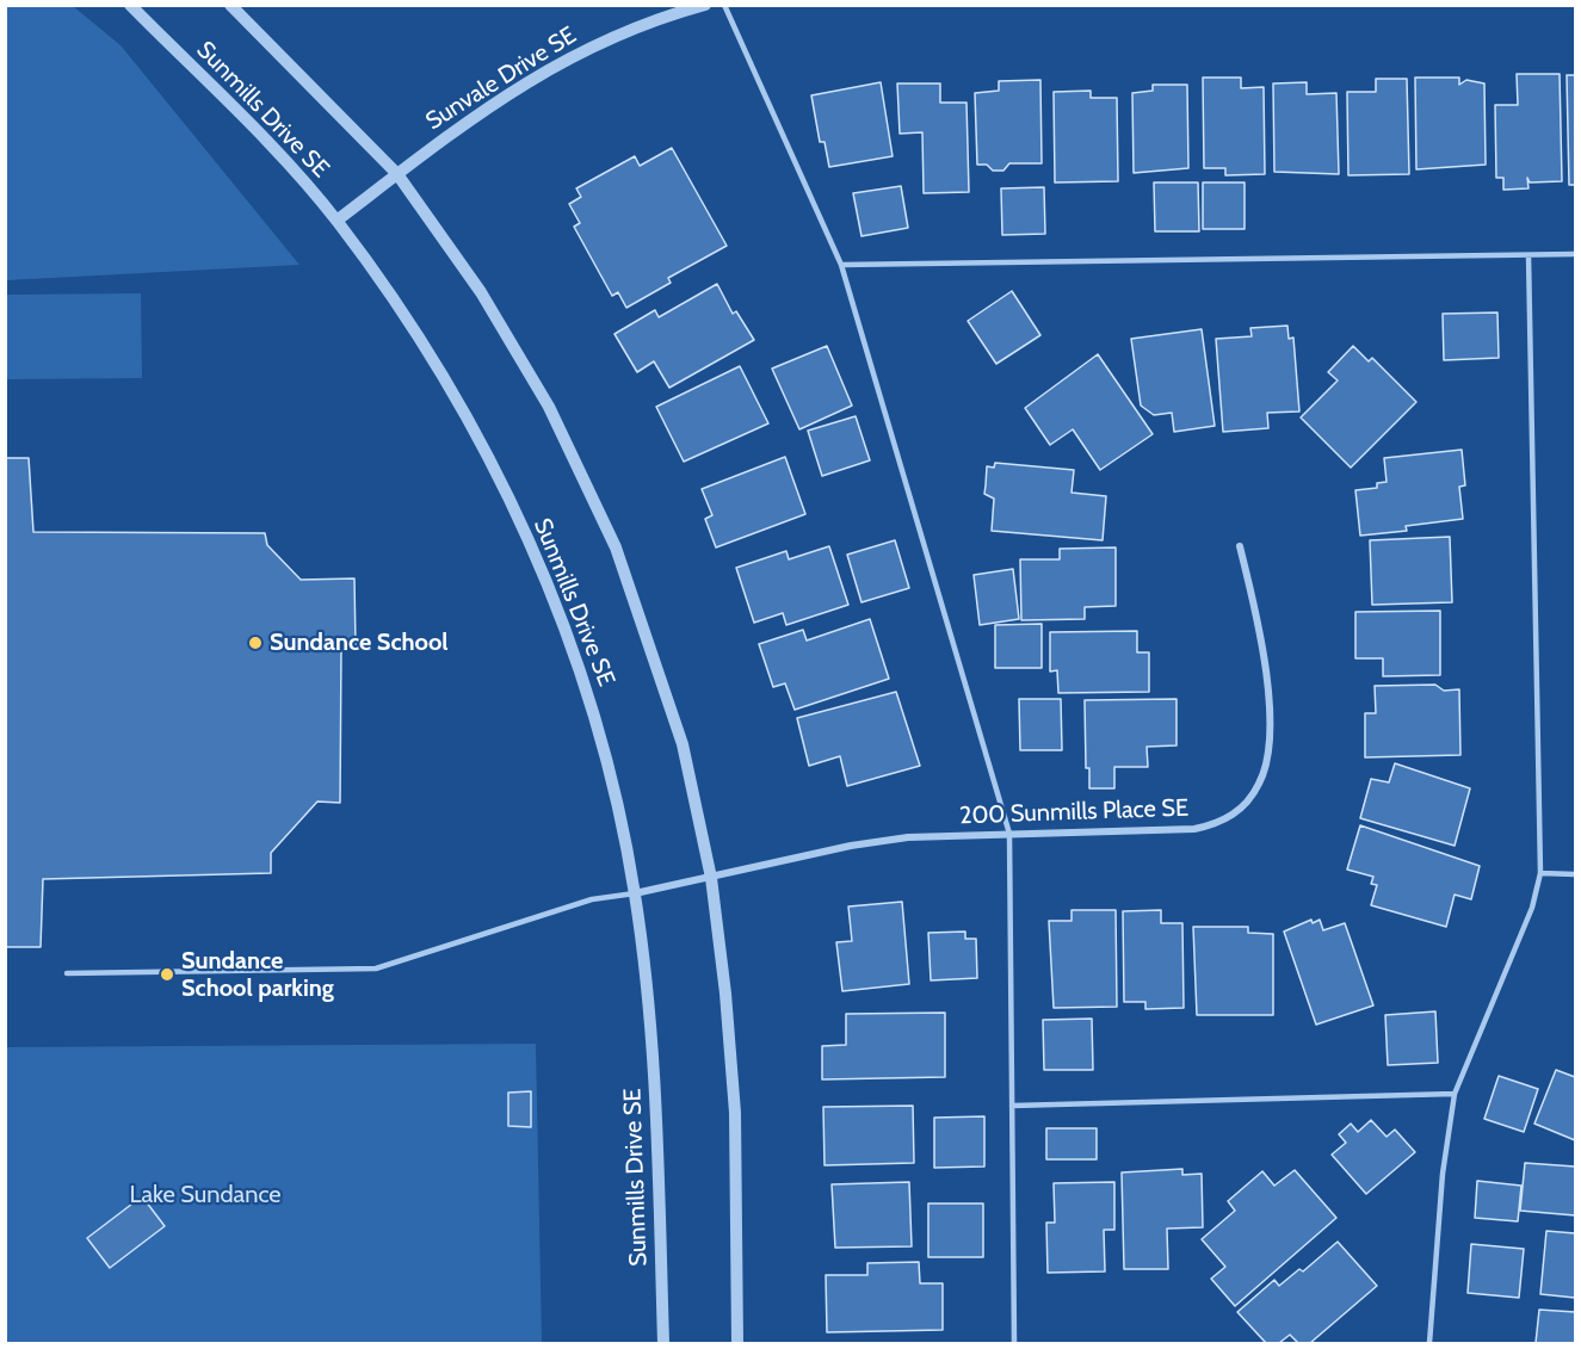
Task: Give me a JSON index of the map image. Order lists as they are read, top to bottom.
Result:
{
  "streets": {
    "street": ["Sunvale Drive SE", "Sunmills Drive SE", "200 Sunmills Place SE"]
  },
  "crossings": [
    ["Sunvale Drive SE", "Sunmills Drive SE"],
    ["Sunmills Drive SE", "200 Sunmills Place SE"]
  ],
  "parks": ["Lake Sundance"],
  "places": ["Sundance School", "Sundance School parking"]
}
